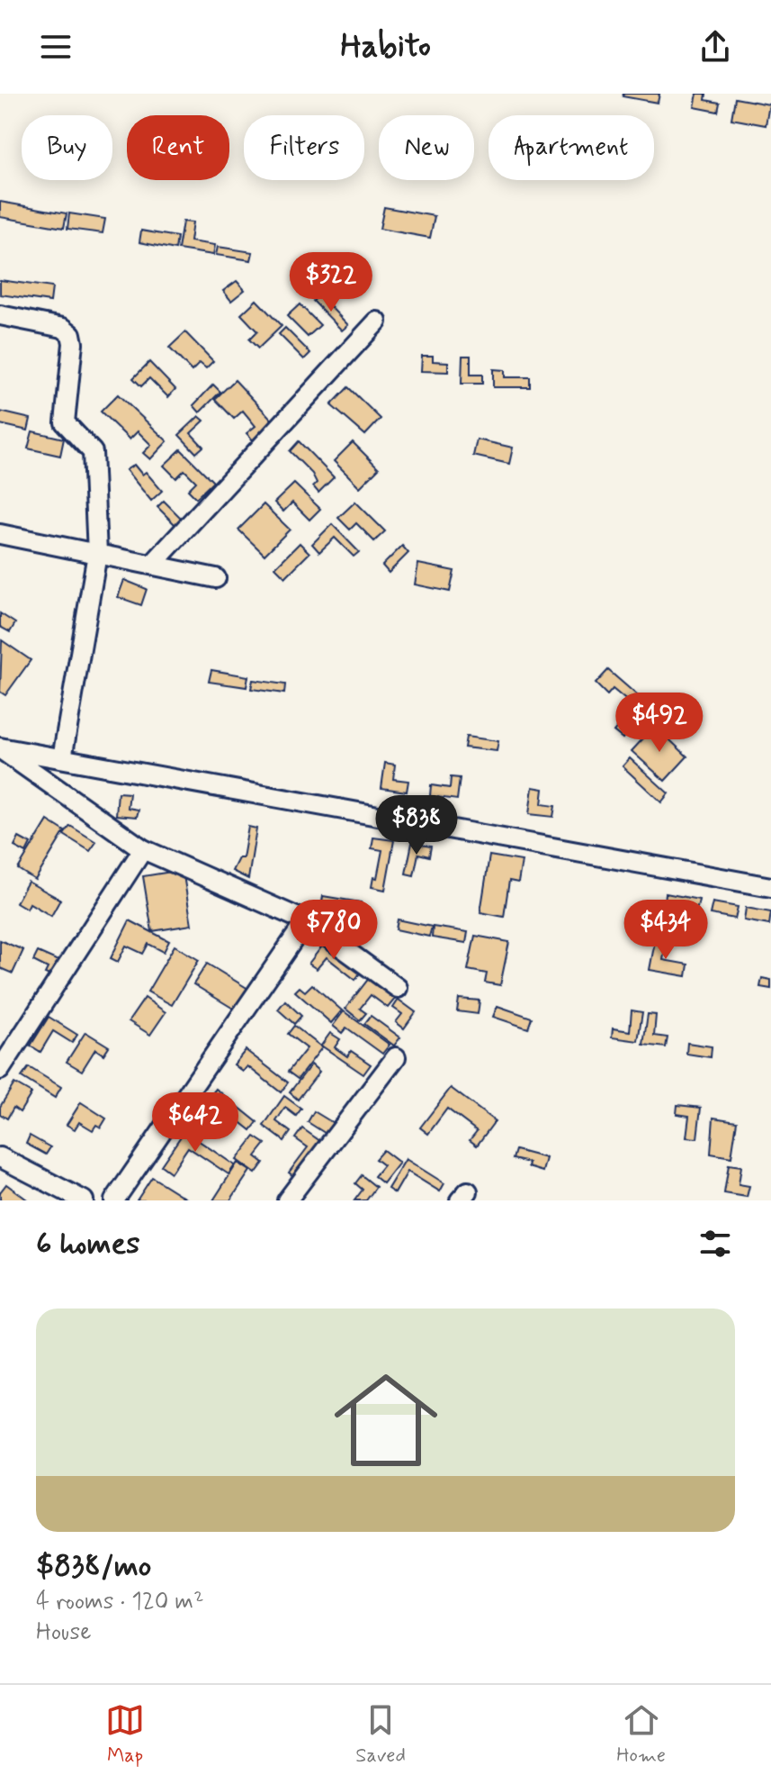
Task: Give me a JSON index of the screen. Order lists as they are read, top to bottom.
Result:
{
  "page": {
    "header": "Habito",
    "chip": [
      "Buy",
      "Rent",
      "Filters",
      "New",
      "Apartment"
    ],
    "price": [
      "$322",
      "$492",
      "$838",
      "$780",
      "$434",
      "$642"
    ],
    "heading": "6 homes",
    "list": [
      {
        "name": "$838/mo",
        "note": "4 rooms · 120 m² · House"
      }
    ],
    "tabs": ["Map", "Saved", "Home"]
  }
}
